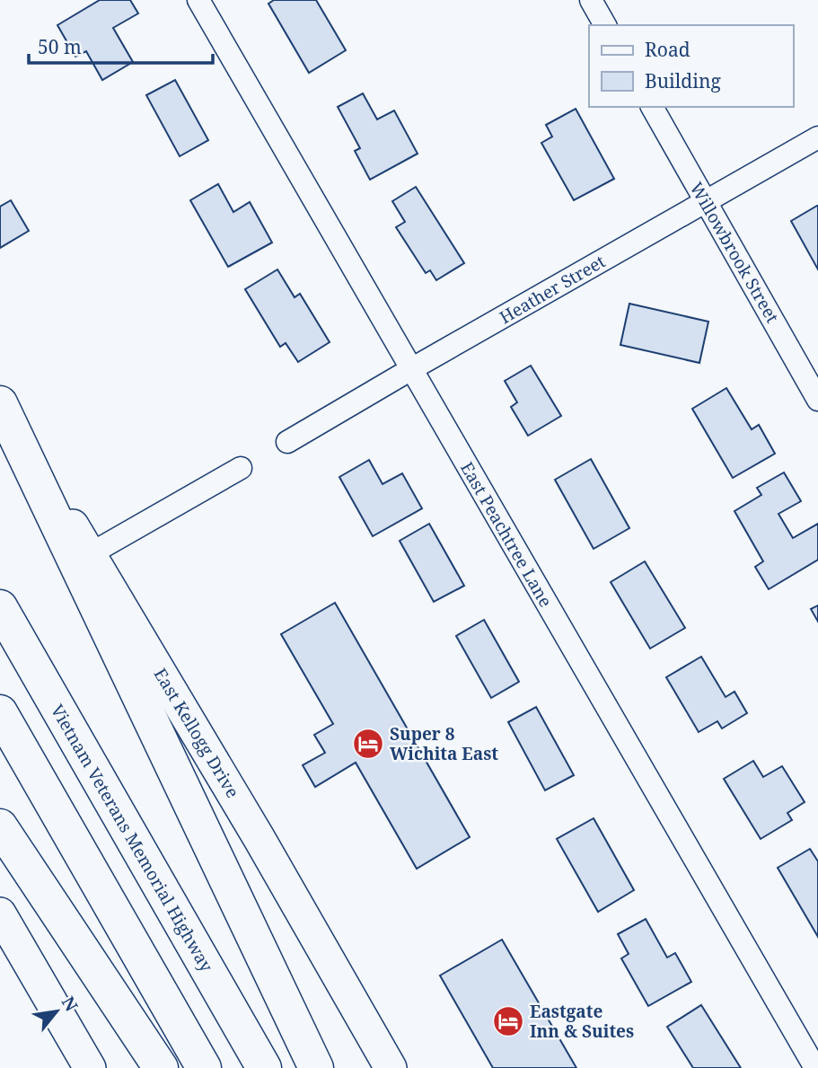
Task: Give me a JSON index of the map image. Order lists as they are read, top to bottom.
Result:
{
  "streets": {
    "highway": ["Vietnam Veterans Memorial Highway"],
    "main road": ["East Kellogg Drive"],
    "street": ["Willowbrook Street", "Heather Street", "East Peachtree Lane"]
  },
  "crossings": [
    ["Willowbrook Street", "Heather Street"],
    ["Heather Street", "East Peachtree Lane"]
  ],
  "places": {
    "hotel": ["Super 8 Wichita East", "Eastgate Inn & Suites"]
  },
  "legend": ["Road", "Building"],
  "scale_bar": "50 m",
  "north": "top right"
}
